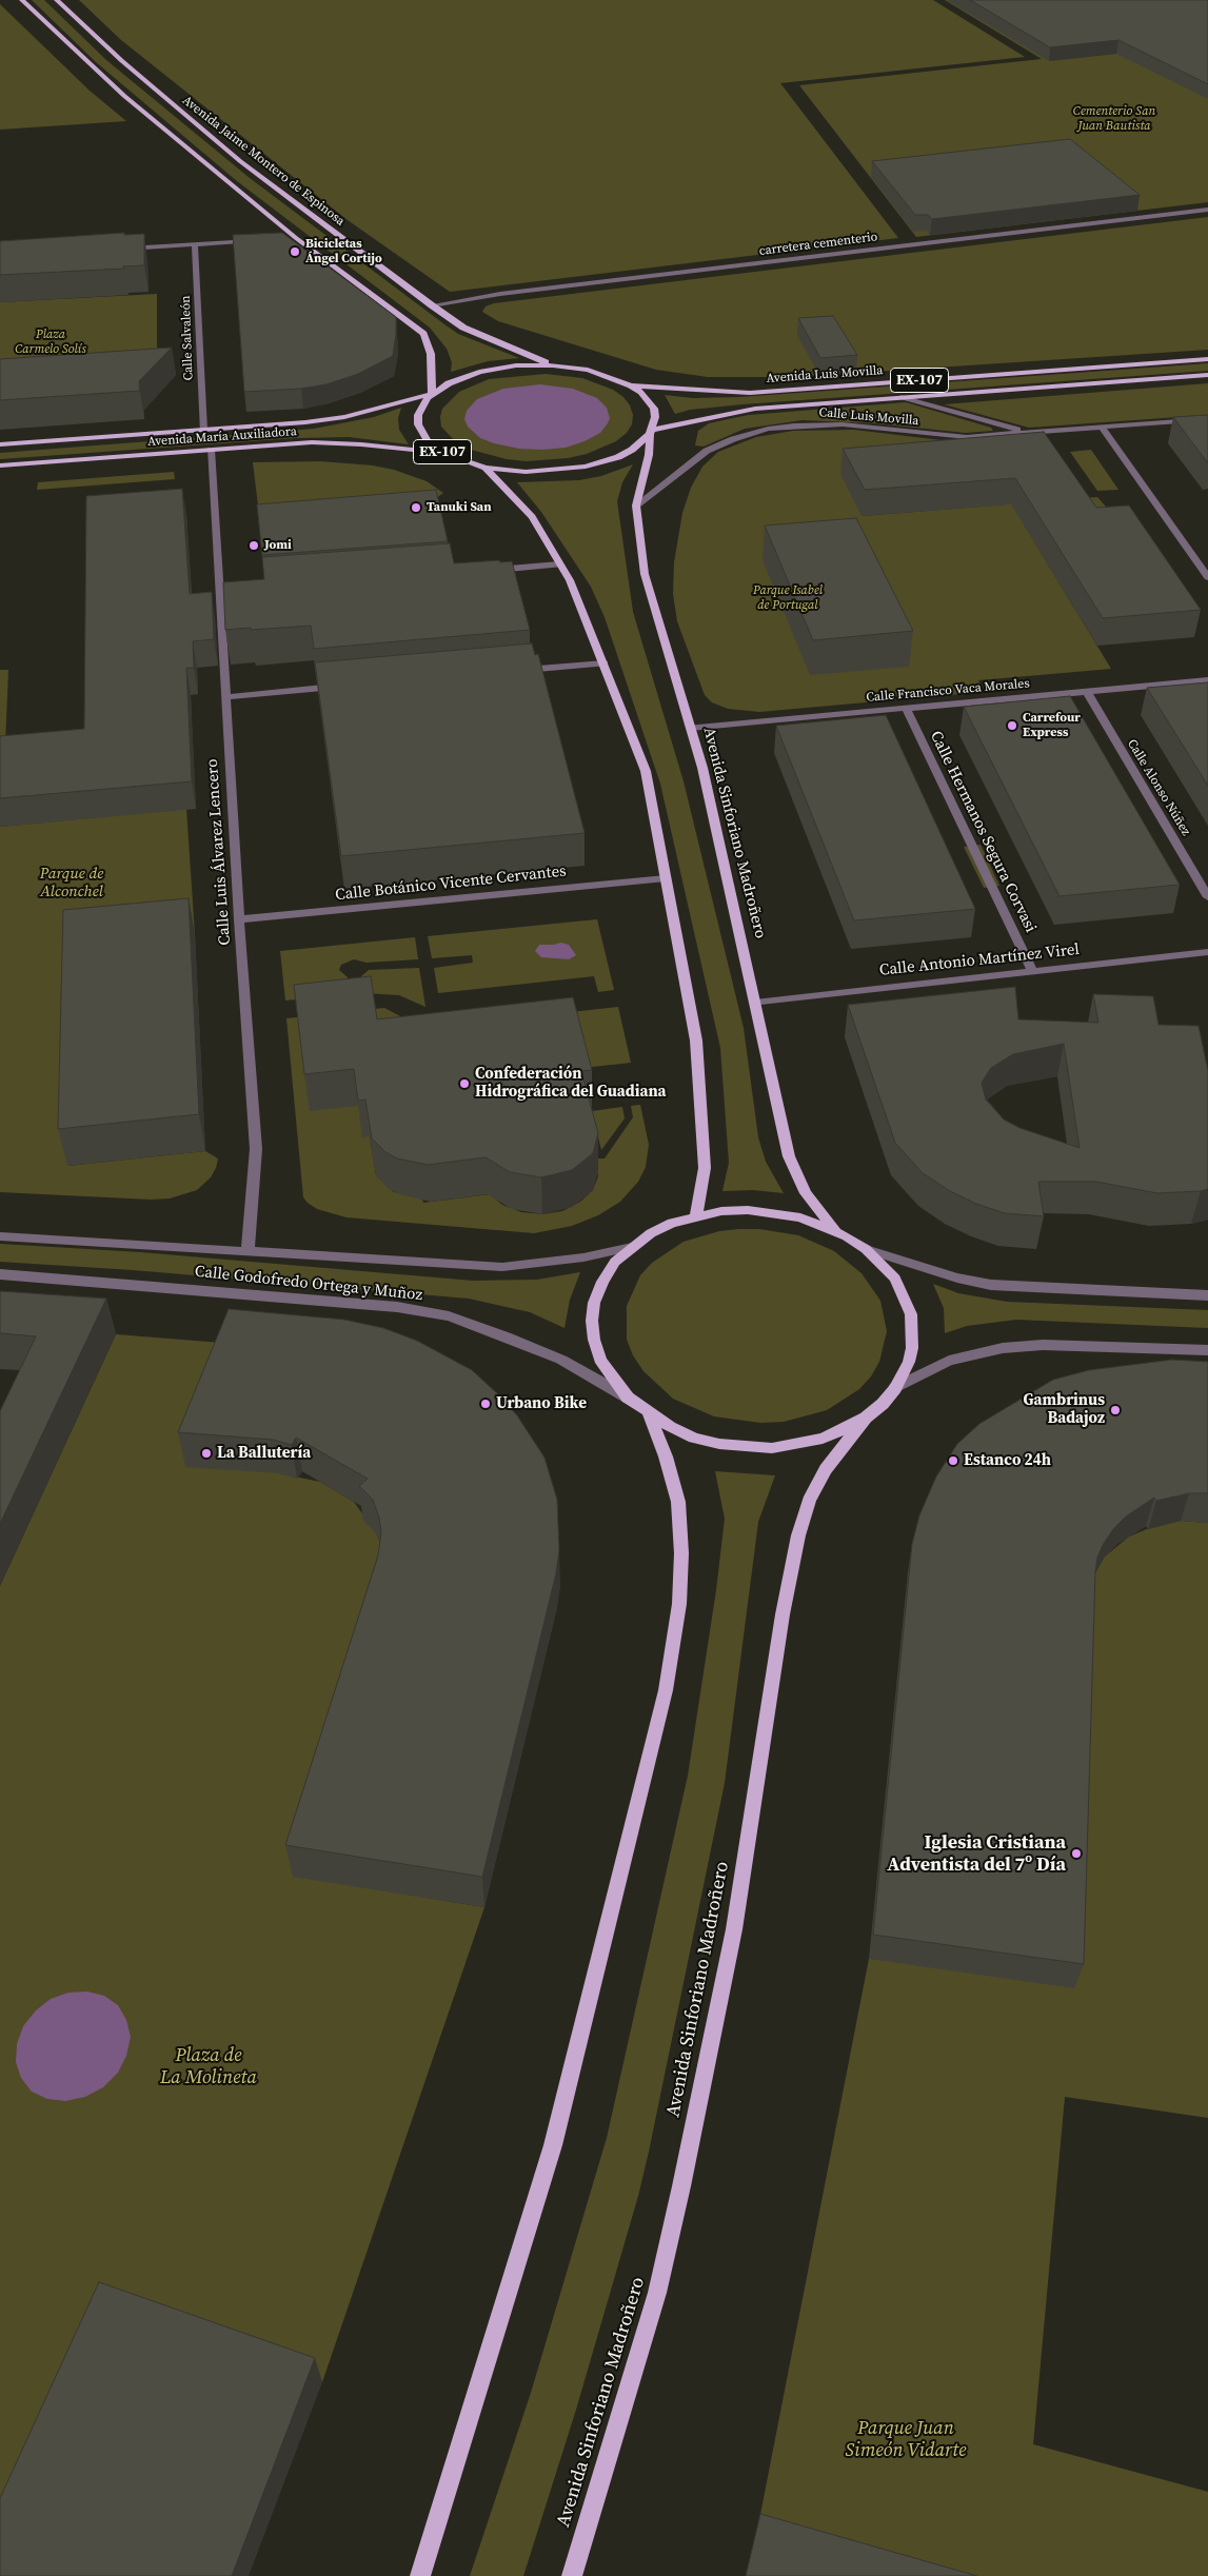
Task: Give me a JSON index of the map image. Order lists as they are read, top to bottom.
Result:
{
  "streets": {
    "main road": [
      "Avenida Jaime Montero de Espinosa",
      "Avenida Luis Movilla",
      "EX-107",
      "Avenida María Auxiliadora",
      "Avenida Sinforiano Madroñero"
    ],
    "street": [
      "carretera cementerio",
      "Calle Salvaleón",
      "Calle Luis Movilla",
      "Calle Francisco Vaca Morales",
      "Calle Alonso Núñez",
      "Calle Hermanos Segura Corvasi",
      "Calle Luis Álvarez Lencero",
      "Calle Botánico Vicente Cervantes",
      "Calle Antonio Martínez Virel",
      "Calle Godofredo Ortega y Muñoz"
    ]
  },
  "crossings": [
    ["Avenida Jaime Montero de Espinosa", "carretera cementerio"],
    ["Avenida Jaime Montero de Espinosa", "EX-107"],
    ["Calle Salvaleón", "Avenida María Auxiliadora"],
    ["Avenida Luis Movilla", "EX-107"],
    ["Avenida Luis Movilla", "Calle Luis Movilla"],
    ["Avenida Luis Movilla", "Avenida Sinforiano Madroñero"],
    ["EX-107", "Avenida María Auxiliadora"],
    ["EX-107", "Avenida Sinforiano Madroñero"],
    ["Calle Luis Movilla", "Avenida Sinforiano Madroñero"],
    ["Avenida María Auxiliadora", "Calle Luis Álvarez Lencero"],
    ["Calle Francisco Vaca Morales", "Calle Alonso Núñez"],
    ["Calle Francisco Vaca Morales", "Calle Hermanos Segura Corvasi"],
    ["Calle Francisco Vaca Morales", "Avenida Sinforiano Madroñero"],
    ["Calle Hermanos Segura Corvasi", "Calle Antonio Martínez Virel"],
    ["Avenida Sinforiano Madroñero", "Calle Antonio Martínez Virel"],
    ["Calle Luis Álvarez Lencero", "Calle Botánico Vicente Cervantes"],
    ["Calle Luis Álvarez Lencero", "Calle Godofredo Ortega y Muñoz"]
  ],
  "parks": [
    "Cementerio San Juan Bautista",
    "Plaza Carmelo Solís",
    "Parque Isabel de Portugal",
    "Parque de Alconchel",
    "Plaza de La Molineta",
    "Parque Juan Simeón Vidarte"
  ],
  "places": [
    "Bicicletas Ángel Cortijo",
    "Tanuki San",
    "Jomi",
    "Carrefour Express",
    "Confederación Hidrográfica del Guadiana",
    "Urbano Bike",
    "Gambrinus Badajoz",
    "La Ballutería",
    "Estanco 24h",
    "Iglesia Cristiana Adventista del 7º Día"
  ]
}
